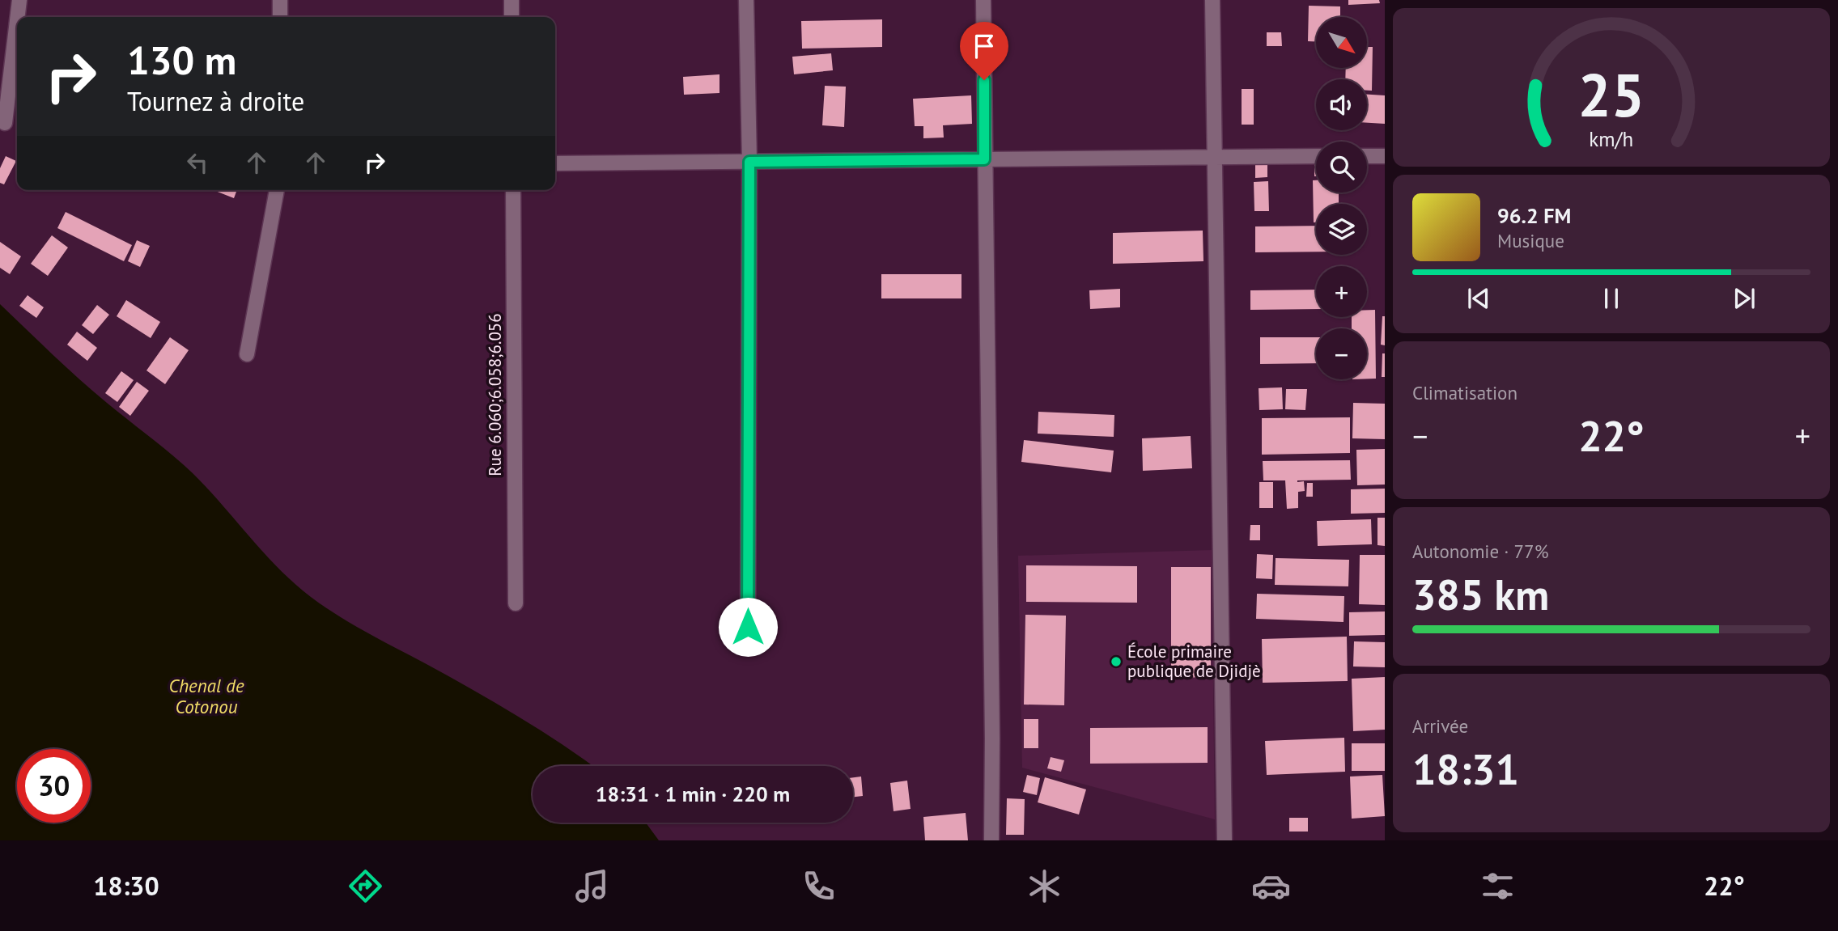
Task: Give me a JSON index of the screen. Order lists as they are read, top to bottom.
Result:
{
  "streets": {
    "street": ["Rue 6.060;6.058;6.056"]
  },
  "water": ["Chenal de Cotonou"],
  "places": ["École primaire publique de Djidjè"],
  "north": "bottom right",
  "page": {
    "map_buttons": ["+", "−"],
    "turn": ["130 m", "Tournez à droite"],
    "song": ["96.2 FM", "Musique"],
    "tile": [
      "Climatisation",
      ["Autonomie · 77%", "385 km"],
      ["Arrivée", "18:31"]
    ],
    "heat": ["−", "22°", "+"],
    "limit": "30",
    "trip": "18:31 · 1 min · 220 m",
    "tabs": ["18:30", "22°"],
    "gauge": ["25", "km/h"]
  }
}
